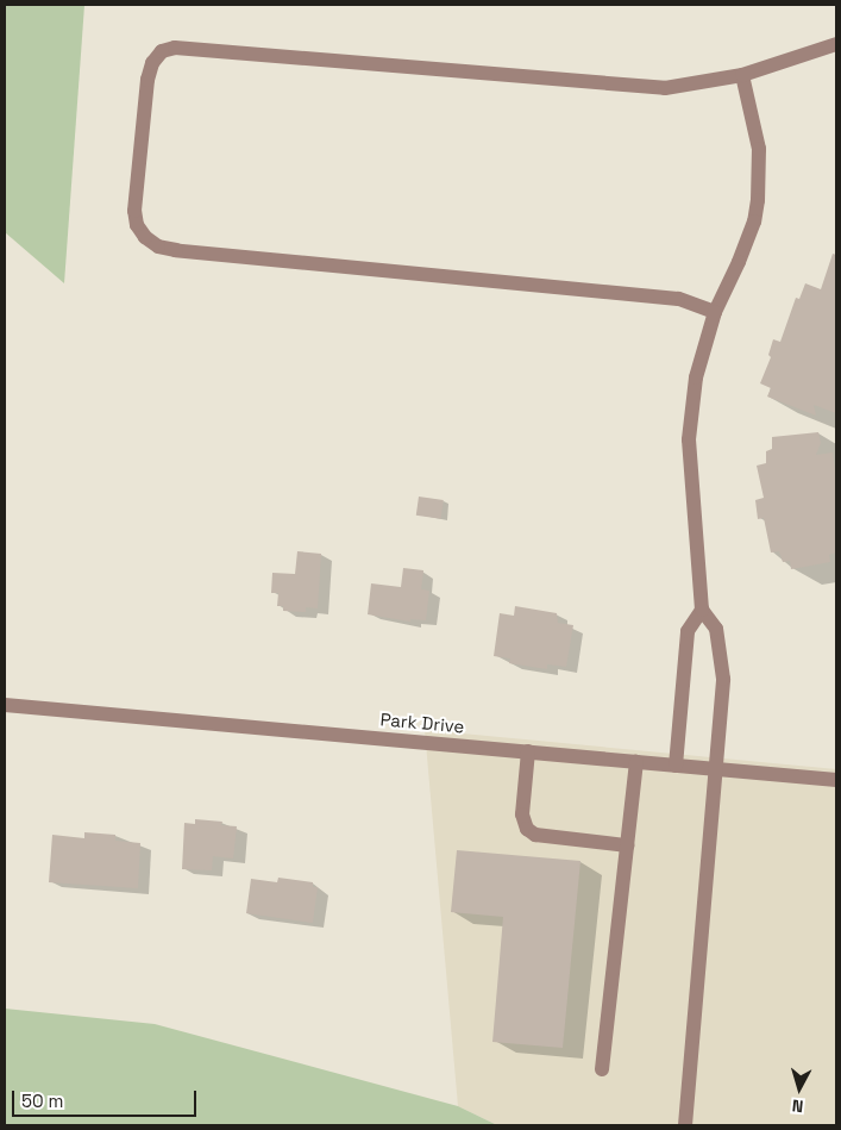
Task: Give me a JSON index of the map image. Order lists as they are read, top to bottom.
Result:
{
  "streets": {
    "street": ["Park Drive"]
  },
  "scale_bar": "50 m",
  "north": "bottom"
}
